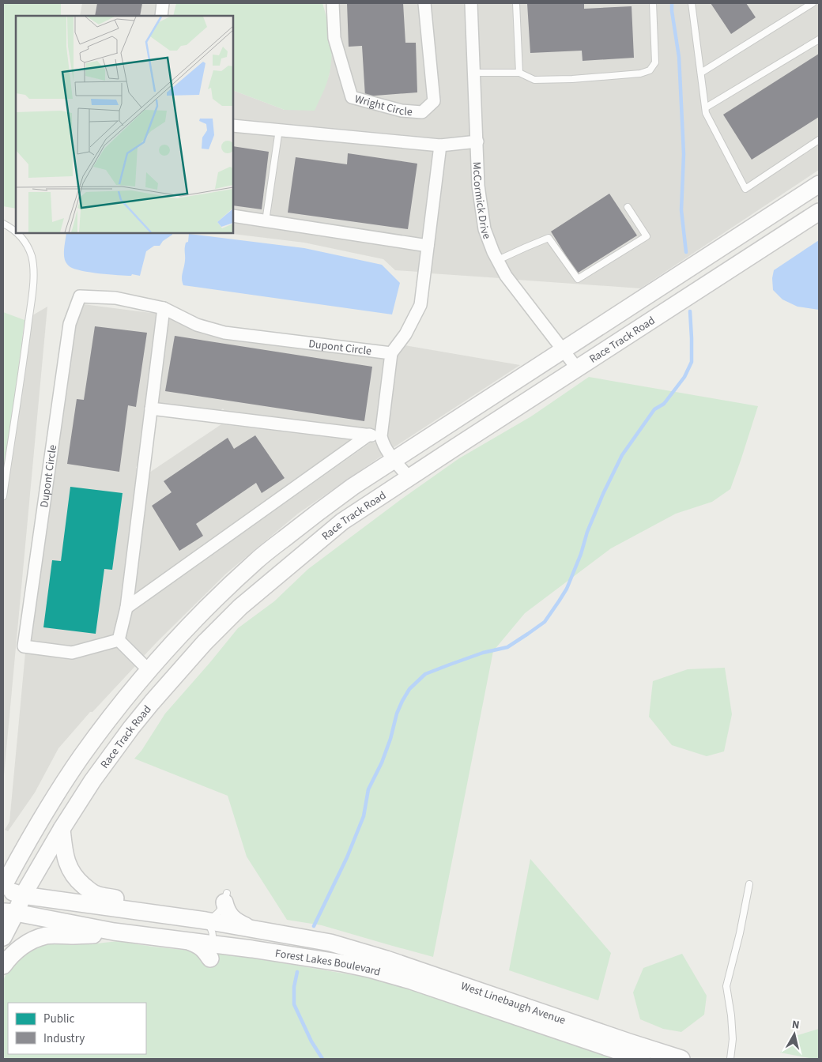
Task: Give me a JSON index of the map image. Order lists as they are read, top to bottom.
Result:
{
  "streets": {
    "main road": ["Race Track Road", "Forest Lakes Boulevard", "West Linebaugh Avenue"],
    "street": ["Wright Circle", "McCormick Drive", "Dupont Circle"]
  },
  "crossings": [
    ["McCormick Drive", "Race Track Road"],
    ["Race Track Road", "Forest Lakes Boulevard"],
    ["Forest Lakes Boulevard", "West Linebaugh Avenue"]
  ],
  "legend": ["Public", "Industry"],
  "north": "top"
}
